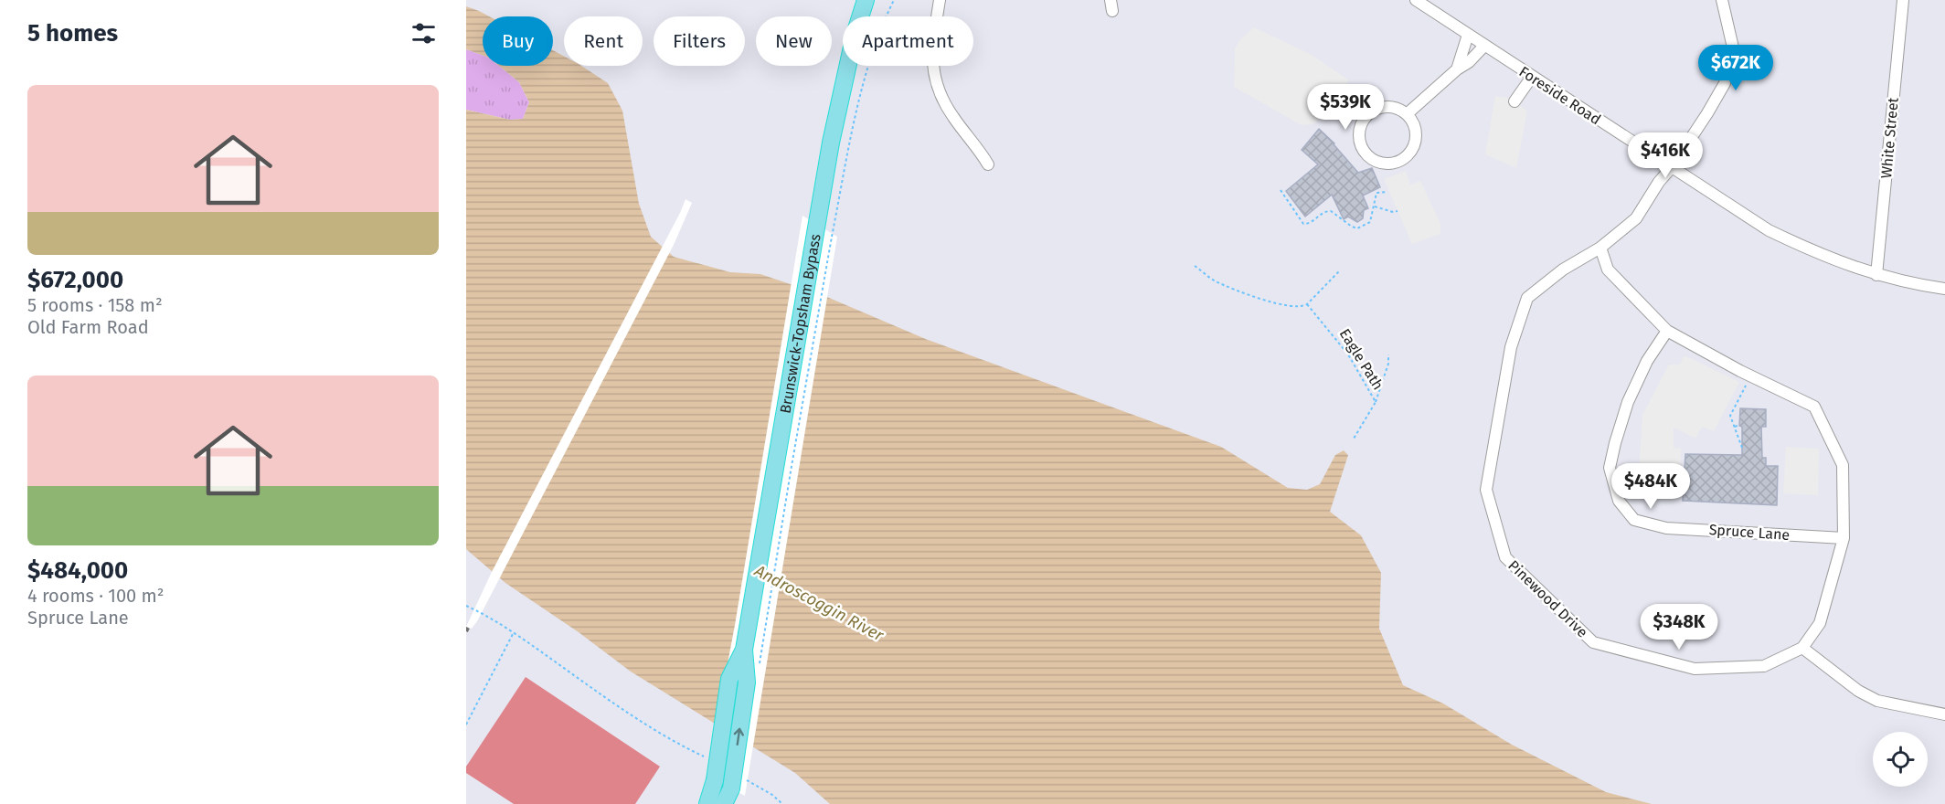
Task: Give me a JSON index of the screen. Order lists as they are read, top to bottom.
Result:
{
  "streets": {
    "highway": ["Brunswick-Topsham Bypass"],
    "street": [
      "Foreside Road",
      "White Street",
      "Spruce Lane",
      "Pinewood Drive"
    ],
    "path": ["Eagle Path"]
  },
  "crossings": [
    ["Foreside Road", "White Street"],
    ["Foreside Road", "Pinewood Drive"],
    ["Spruce Lane", "Pinewood Drive"]
  ],
  "water": ["Androscoggin River"],
  "page": {
    "heading": "5 homes",
    "chip": [
      "Buy",
      "Rent",
      "Filters",
      "New",
      "Apartment"
    ],
    "price": [
      "$672K",
      "$539K",
      "$416K",
      "$484K",
      "$348K"
    ],
    "list": [
      {
        "name": "$672,000",
        "note": "5 rooms · 158 m² · Old Farm Road"
      },
      {
        "name": "$484,000",
        "note": "4 rooms · 100 m² · Spruce Lane"
      }
    ]
  }
}
